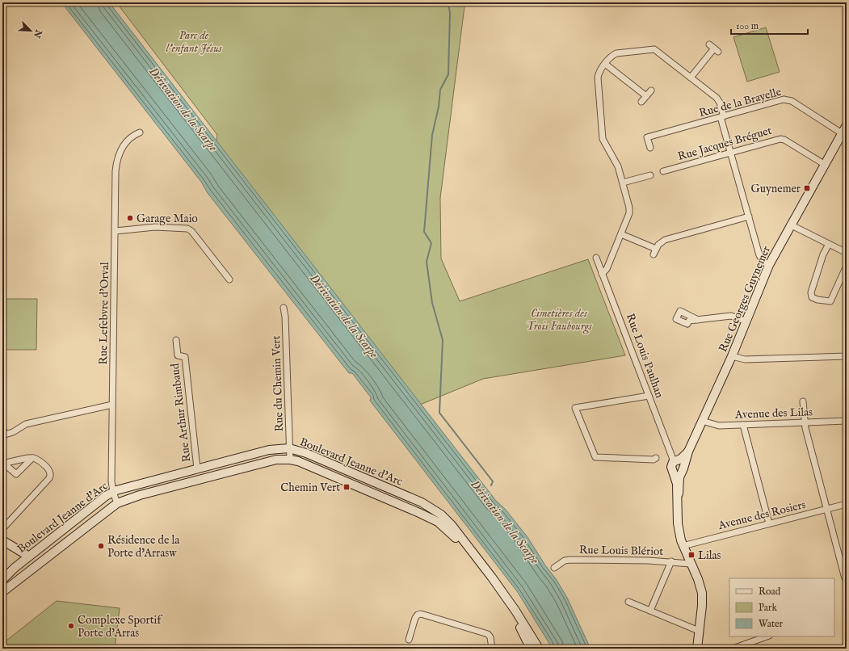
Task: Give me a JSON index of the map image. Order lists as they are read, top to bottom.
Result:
{
  "streets": {
    "main road": ["Rue Georges Guynemer", "Boulevard Jeanne d'Arc"],
    "street": [
      "Rue de la Brayelle",
      "Rue Jacques Bréguet",
      "Rue Lefebvre d'Orval",
      "Rue Louis Paulhan",
      "Rue du Chemin Vert",
      "Rue Arthur Rimbaud",
      "Avenue des Lilas",
      "Avenue des Rosiers",
      "Rue Louis Blériot"
    ]
  },
  "crossings": [
    ["Rue de la Brayelle", "Rue Georges Guynemer"],
    ["Rue Jacques Bréguet", "Rue Georges Guynemer"],
    ["Rue Georges Guynemer", "Rue Louis Paulhan"],
    ["Rue Georges Guynemer", "Avenue des Lilas"],
    ["Rue Georges Guynemer", "Avenue des Rosiers"],
    ["Rue Georges Guynemer", "Rue Louis Blériot"],
    ["Rue Lefebvre d'Orval", "Boulevard Jeanne d'Arc"],
    ["Rue du Chemin Vert", "Boulevard Jeanne d'Arc"],
    ["Rue Arthur Rimbaud", "Boulevard Jeanne d'Arc"]
  ],
  "water": ["Dérivation de la Scarpe"],
  "parks": ["Parc de l'enfant Jésus", "Cimetières des Trois Faubourgs"],
  "places": {
    "transit": ["Guynemer", "Chemin Vert", "Lilas"],
    "other": ["Garage Maio", "Résidence de la Porte d'Arrasw", "Complexe Sportif Porte d'Arras"]
  },
  "legend": ["Road", "Park", "Water"],
  "scale_bar": "100 m",
  "north": "bottom right"
}
